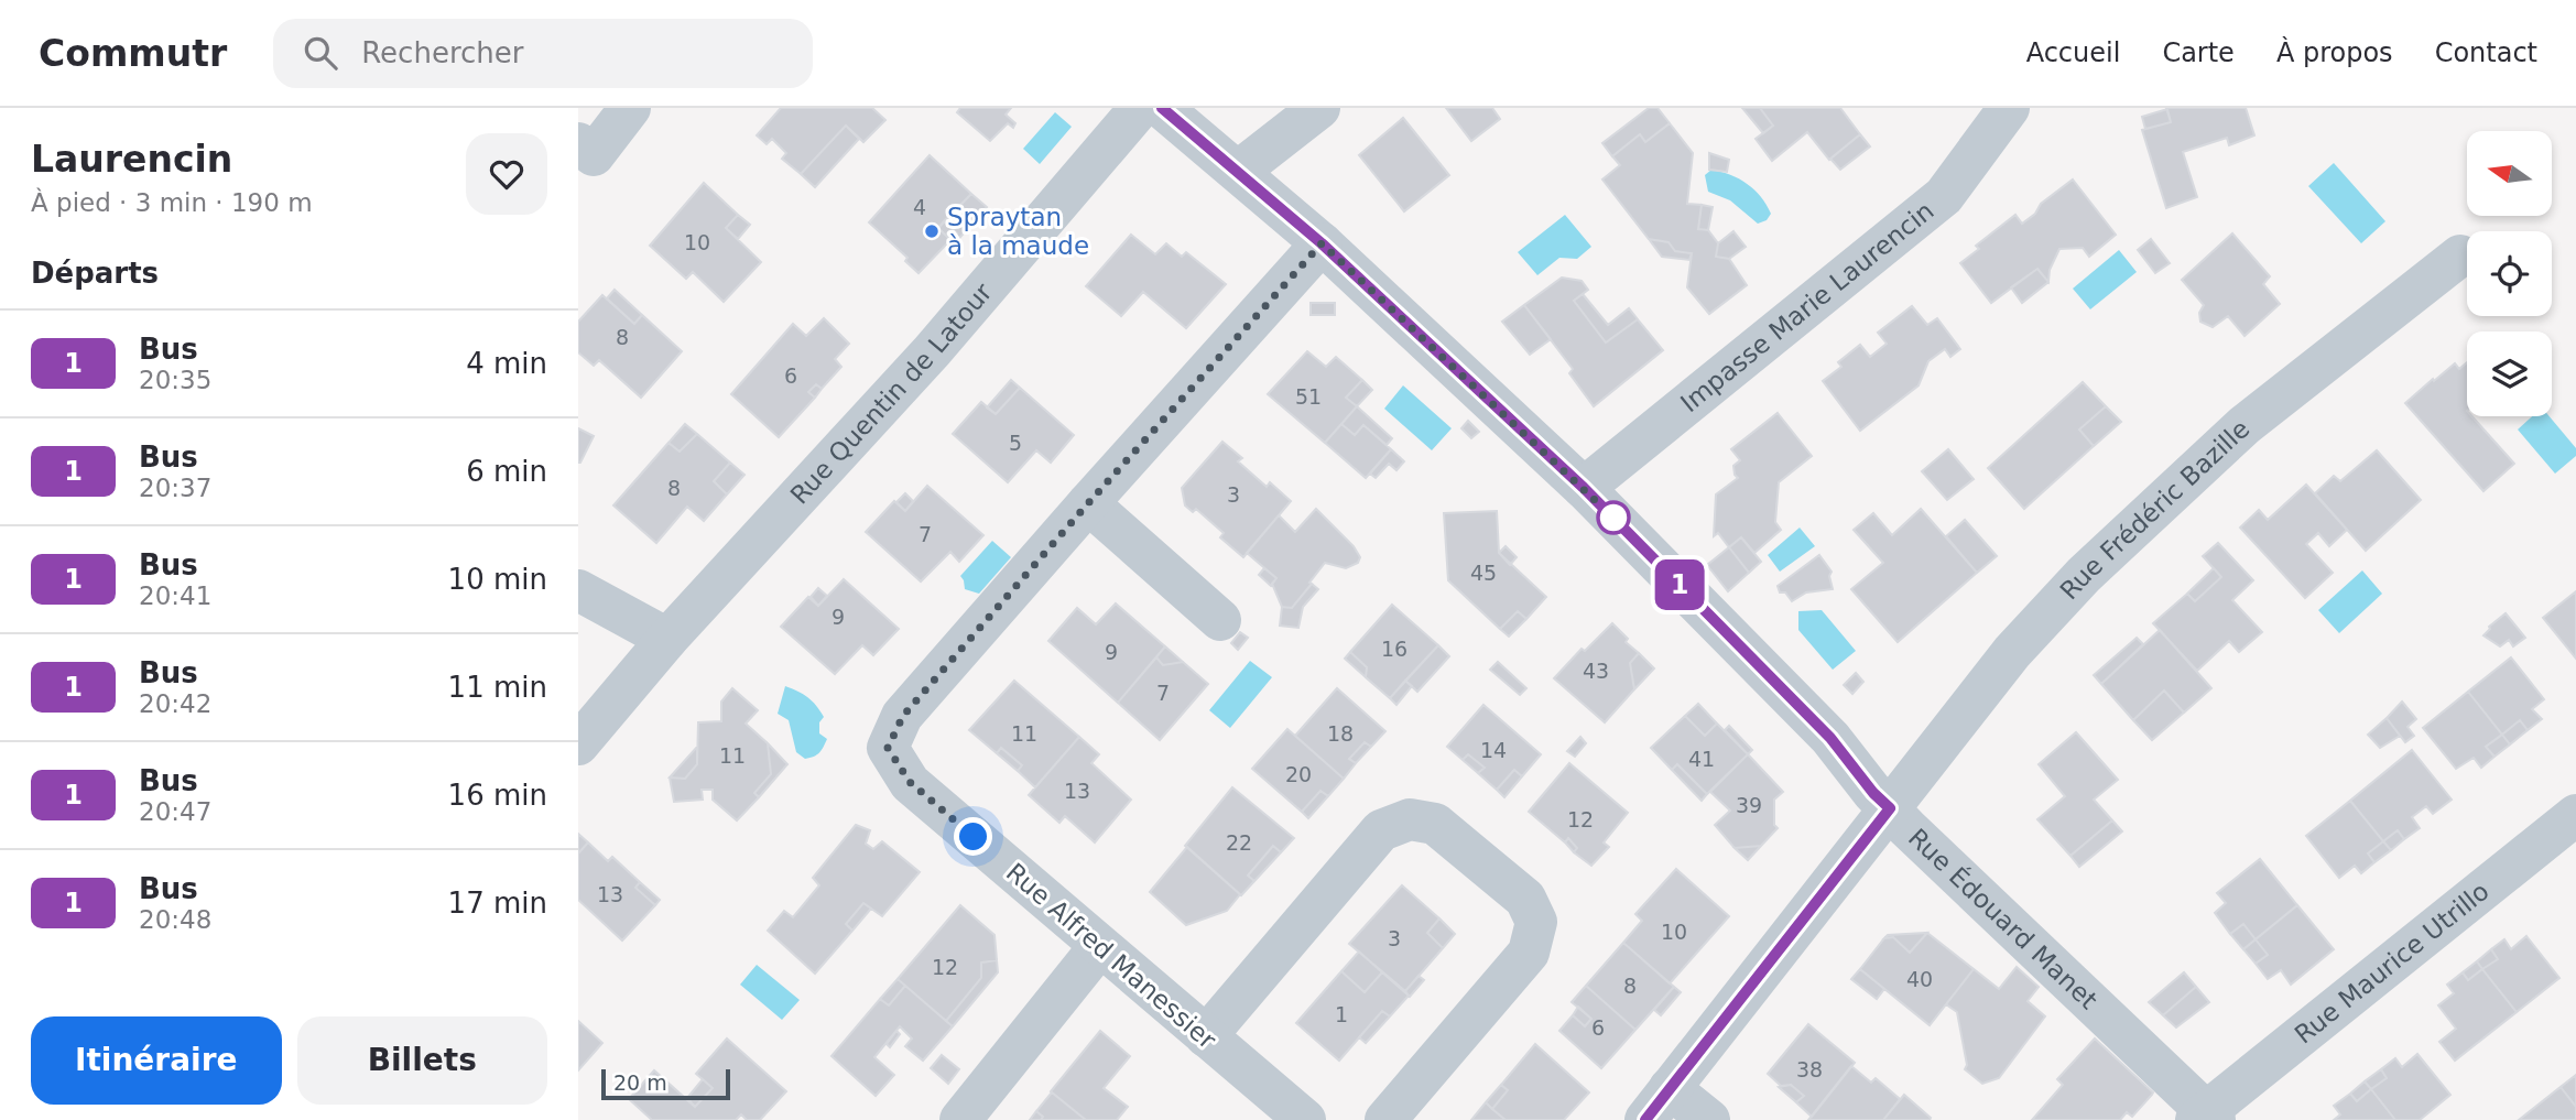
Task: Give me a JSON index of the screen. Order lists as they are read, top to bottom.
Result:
{
  "streets": {
    "street": [
      "Impasse Marie Laurencin",
      "Rue Quentin de Latour",
      "Rue Frédéric Bazille",
      "Rue Édouard Manet",
      "Rue Alfred Manessier",
      "Rue Maurice Utrillo"
    ]
  },
  "crossings": [
    ["Impasse Marie Laurencin", "Rue Édouard Manet"],
    ["Rue Frédéric Bazille", "Rue Édouard Manet"],
    ["Rue Édouard Manet", "Rue Alfred Manessier"],
    ["Rue Édouard Manet", "Rue Maurice Utrillo"]
  ],
  "places": ["Spraytan à la maude"],
  "lines": ["bus line 1"],
  "house_numbers": [
    "4",
    "10",
    "8",
    "6",
    "51",
    "5",
    "8",
    "3",
    "7",
    "45",
    "9",
    "16",
    "9",
    "43",
    "7",
    "11",
    "18",
    "14",
    "11",
    "41",
    "20",
    "13",
    "39",
    "12",
    "22",
    "13",
    "10",
    "3",
    "12",
    "40",
    "8",
    "1",
    "6",
    "38"
  ],
  "scale_bar": "20 m",
  "north": "left",
  "page": {
    "header": "Commutr",
    "search": "Rechercher",
    "nav": [
      "Accueil",
      "Carte",
      "À propos",
      "Contact"
    ],
    "heading": [
      ["Laurencin", "À pied · 3 min · 190 m"],
      "Départs"
    ],
    "on_map": "1",
    "list": [
      {
        "mark": "1",
        "name": "Bus",
        "note": "20:35",
        "value": "4 min"
      },
      {
        "mark": "1",
        "name": "Bus",
        "note": "20:37",
        "value": "6 min"
      },
      {
        "mark": "1",
        "name": "Bus",
        "note": "20:41",
        "value": "10 min"
      },
      {
        "mark": "1",
        "name": "Bus",
        "note": "20:42",
        "value": "11 min"
      },
      {
        "mark": "1",
        "name": "Bus",
        "note": "20:47",
        "value": "16 min"
      },
      {
        "mark": "1",
        "name": "Bus",
        "note": "20:48",
        "value": "17 min"
      }
    ],
    "buttons": ["Itinéraire", "Billets"],
    "scale": "20 m"
  }
}
